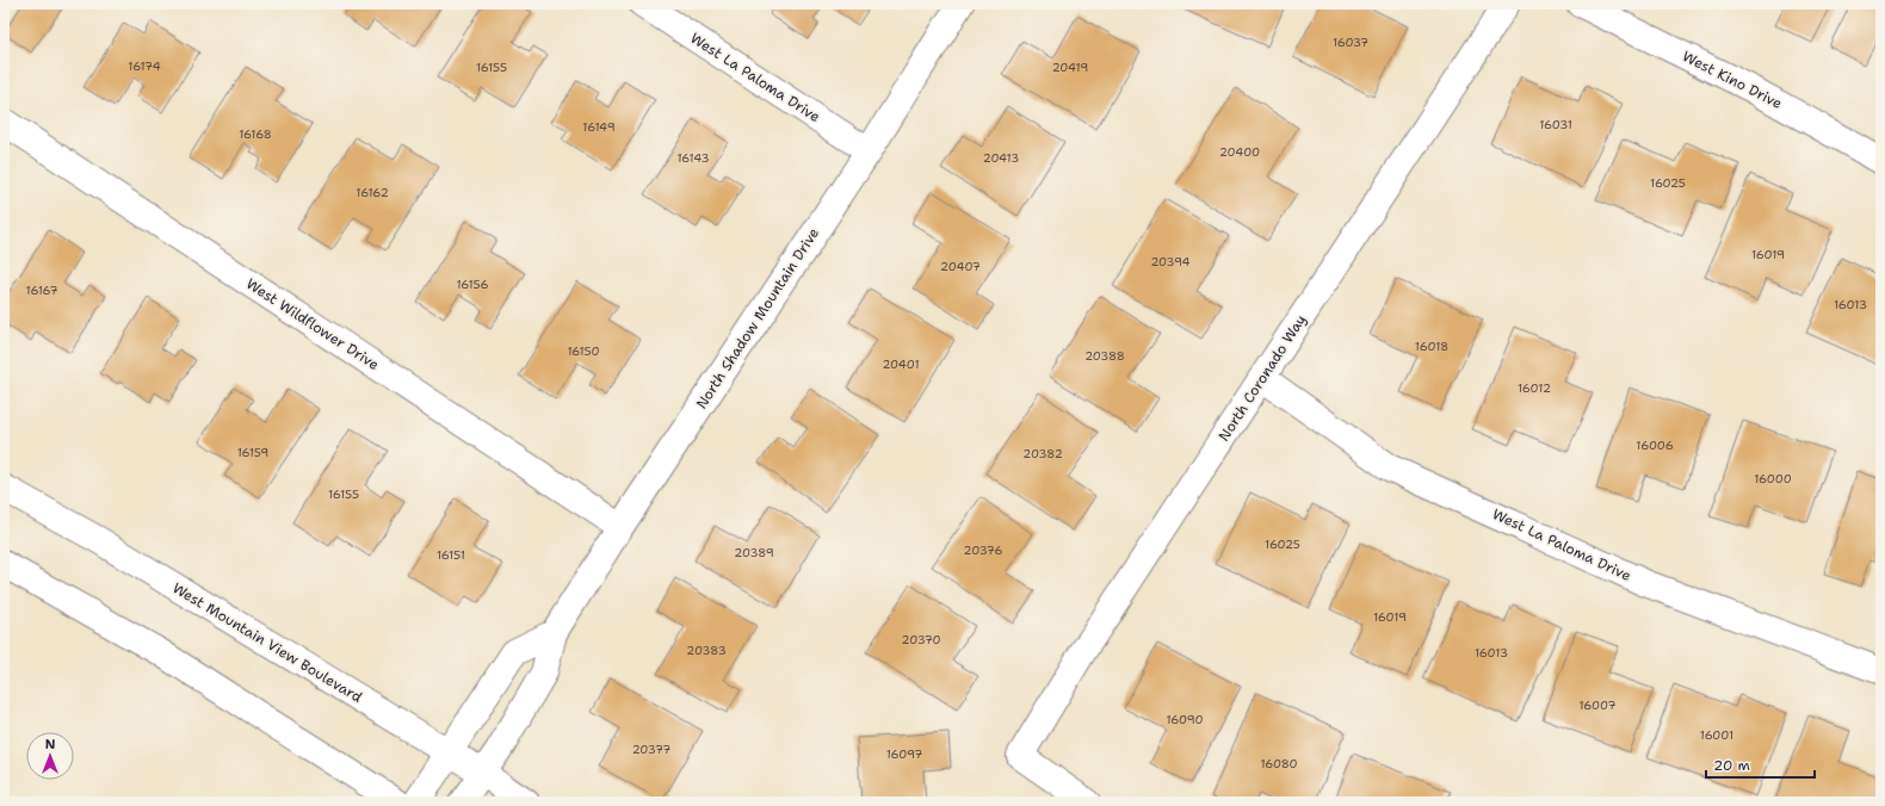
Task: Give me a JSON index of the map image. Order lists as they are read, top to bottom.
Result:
{
  "streets": {
    "street": [
      "West La Paloma Drive",
      "West Kino Drive",
      "North Shadow Mountain Drive",
      "West Wildflower Drive",
      "North Coronado Way",
      "West Mountain View Boulevard"
    ]
  },
  "crossings": [
    ["West La Paloma Drive", "North Shadow Mountain Drive"],
    ["West La Paloma Drive", "North Coronado Way"],
    ["North Shadow Mountain Drive", "West Wildflower Drive"],
    ["North Shadow Mountain Drive", "West Mountain View Boulevard"]
  ],
  "house_numbers": [
    "16037",
    "16174",
    "16155",
    "20419",
    "16031",
    "16149",
    "16168",
    "20400",
    "16143",
    "20413",
    "16025",
    "16162",
    "16019",
    "20394",
    "20407",
    "16156",
    "16167",
    "16013",
    "16018",
    "16150",
    "20388",
    "20401",
    "16012",
    "16006",
    "16159",
    "20382",
    "16000",
    "16155",
    "16025",
    "20376",
    "20389",
    "16151",
    "16019",
    "20370",
    "20383",
    "16013",
    "16007",
    "16090",
    "16001",
    "20377",
    "16097",
    "16080"
  ],
  "scale_bar": "20 m",
  "north": "top"
}
